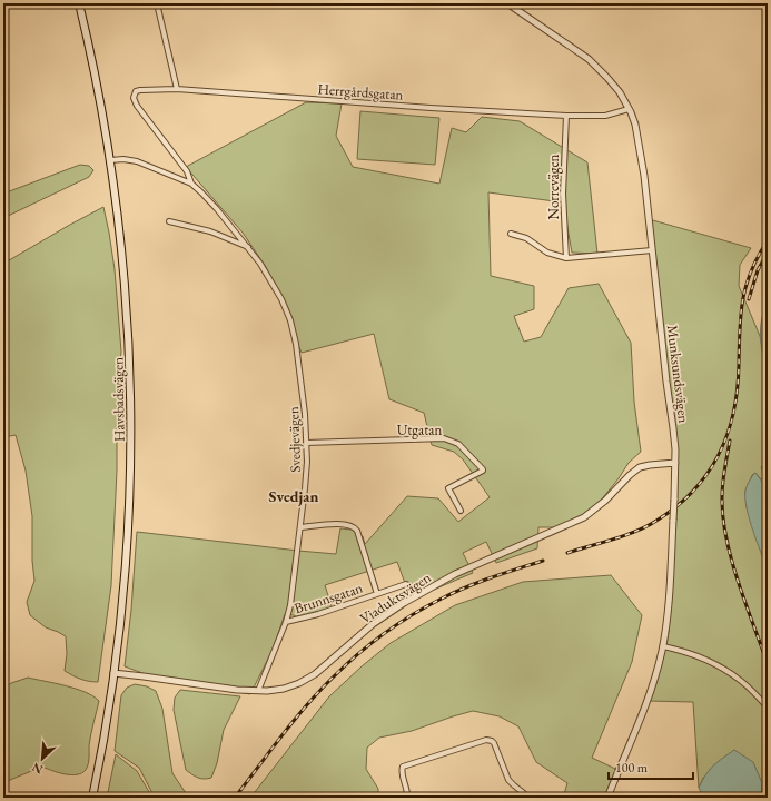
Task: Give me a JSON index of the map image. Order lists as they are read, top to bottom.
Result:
{
  "streets": {
    "main road": ["Havsbadsvägen"],
    "street": [
      "Herrgårdsgatan",
      "Norrevägen",
      "Munksundsvägen",
      "Utgatan",
      "Svedjevägen",
      "Brunnsgatan",
      "Viaduktsvägen"
    ]
  },
  "crossings": [
    ["Herrgårdsgatan", "Norrevägen"],
    ["Herrgårdsgatan", "Munksundsvägen"],
    ["Herrgårdsgatan", "Svedjevägen"],
    ["Munksundsvägen", "Viaduktsvägen"],
    ["Havsbadsvägen", "Svedjevägen"],
    ["Havsbadsvägen", "Viaduktsvägen"],
    ["Utgatan", "Svedjevägen"],
    ["Svedjevägen", "Brunnsgatan"],
    ["Svedjevägen", "Viaduktsvägen"],
    ["Brunnsgatan", "Viaduktsvägen"]
  ],
  "districts": ["Svedjan"],
  "scale_bar": "100 m",
  "north": "bottom left"
}
